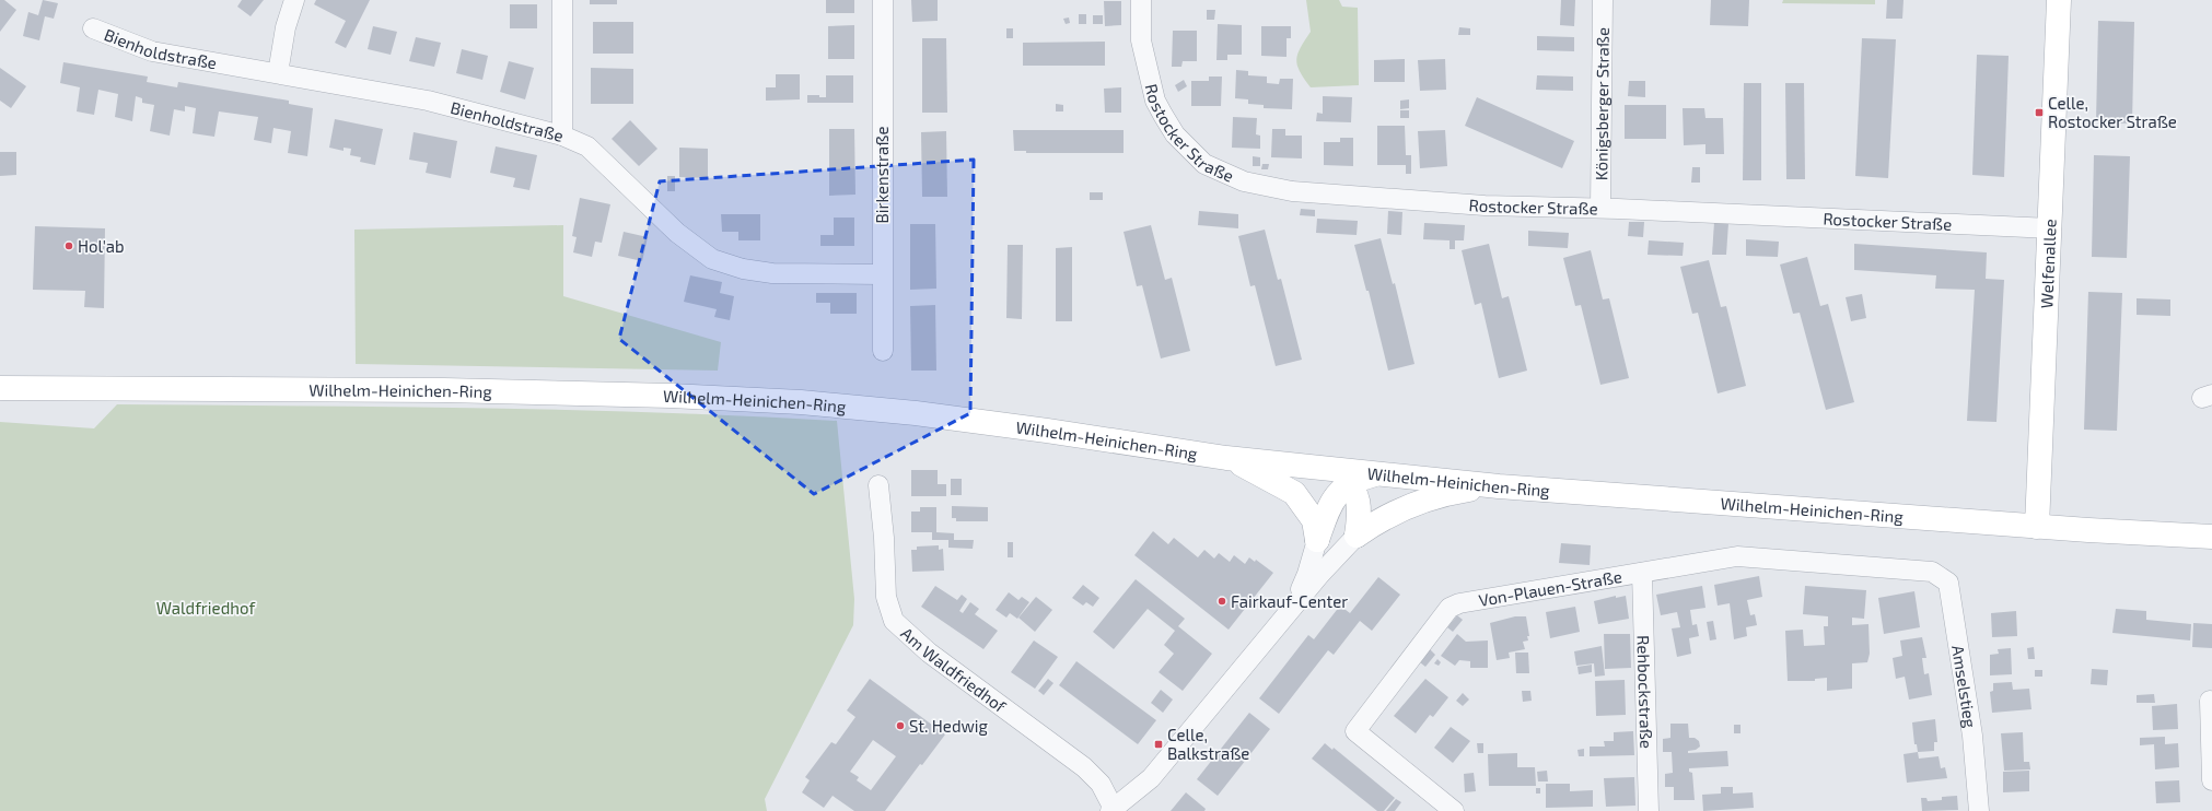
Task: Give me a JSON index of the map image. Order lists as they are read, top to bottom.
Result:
{
  "streets": {
    "main road": ["Welfenallee", "Wilhelm-Heinichen-Ring"],
    "street": [
      "Bienholdstraße",
      "Königsberger Straße",
      "Rostocker Straße",
      "Birkenstraße",
      "Von-Plauen-Straße",
      "Am Waldfriedhof",
      "Amselstieg",
      "Rehbockstraße"
    ]
  },
  "crossings": [
    ["Bienholdstraße", "Birkenstraße"],
    ["Königsberger Straße", "Rostocker Straße"],
    ["Rostocker Straße", "Welfenallee"],
    ["Welfenallee", "Wilhelm-Heinichen-Ring"],
    ["Von-Plauen-Straße", "Amselstieg"],
    ["Von-Plauen-Straße", "Rehbockstraße"]
  ],
  "parks": ["Waldfriedhof"],
  "places": {
    "transit": ["Celle, Rostocker Straße", "Celle, Balkstraße"],
    "other": ["Hol'ab", "Fairkauf-Center", "St. Hedwig"]
  }
}
